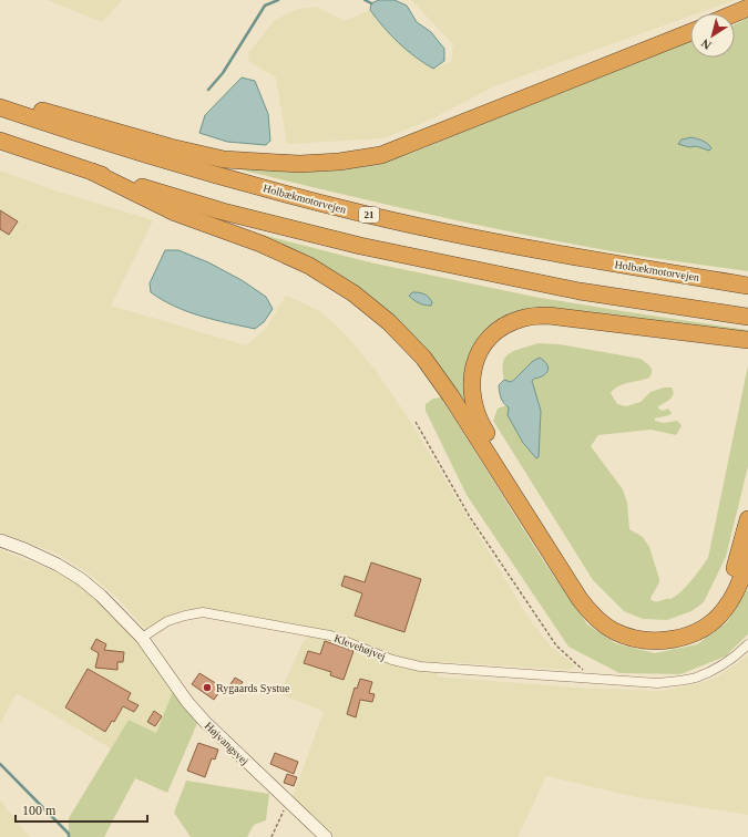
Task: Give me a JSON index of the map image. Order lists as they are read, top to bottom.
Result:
{
  "streets": {
    "highway": ["Holbækmotorvejen", "21"],
    "street": ["Klevehøjvej", "Højvangsvej"]
  },
  "crossings": [
    ["Klevehøjvej", "Højvangsvej"]
  ],
  "places": ["Rygaards Systue"],
  "scale_bar": "100 m",
  "north": "bottom left"
}
